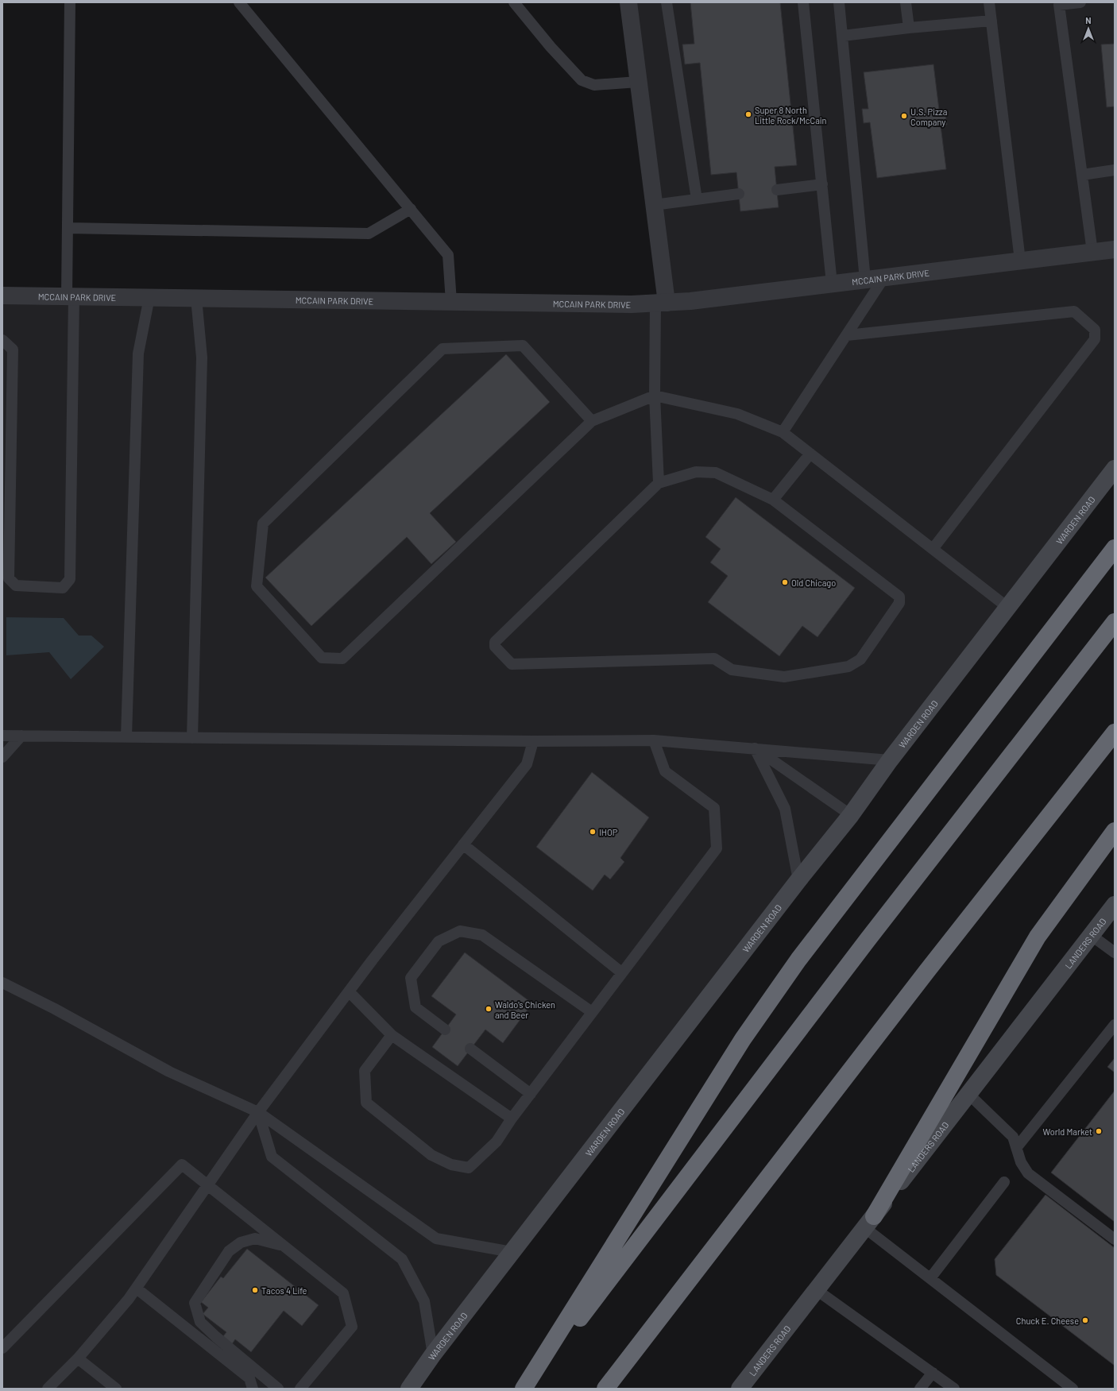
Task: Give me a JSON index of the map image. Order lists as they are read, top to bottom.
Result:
{
  "streets": {
    "main road": ["WARDEN ROAD", "LANDERS ROAD"],
    "street": ["MCCAIN PARK DRIVE"]
  },
  "places": [
    "Super 8 North Little Rock/McCain",
    "U.S. Pizza Company",
    "Old Chicago",
    "IHOP",
    "Waldo's Chicken and Beer",
    "World Market",
    "Tacos 4 Life",
    "Chuck E. Cheese"
  ],
  "north": "top"
}
